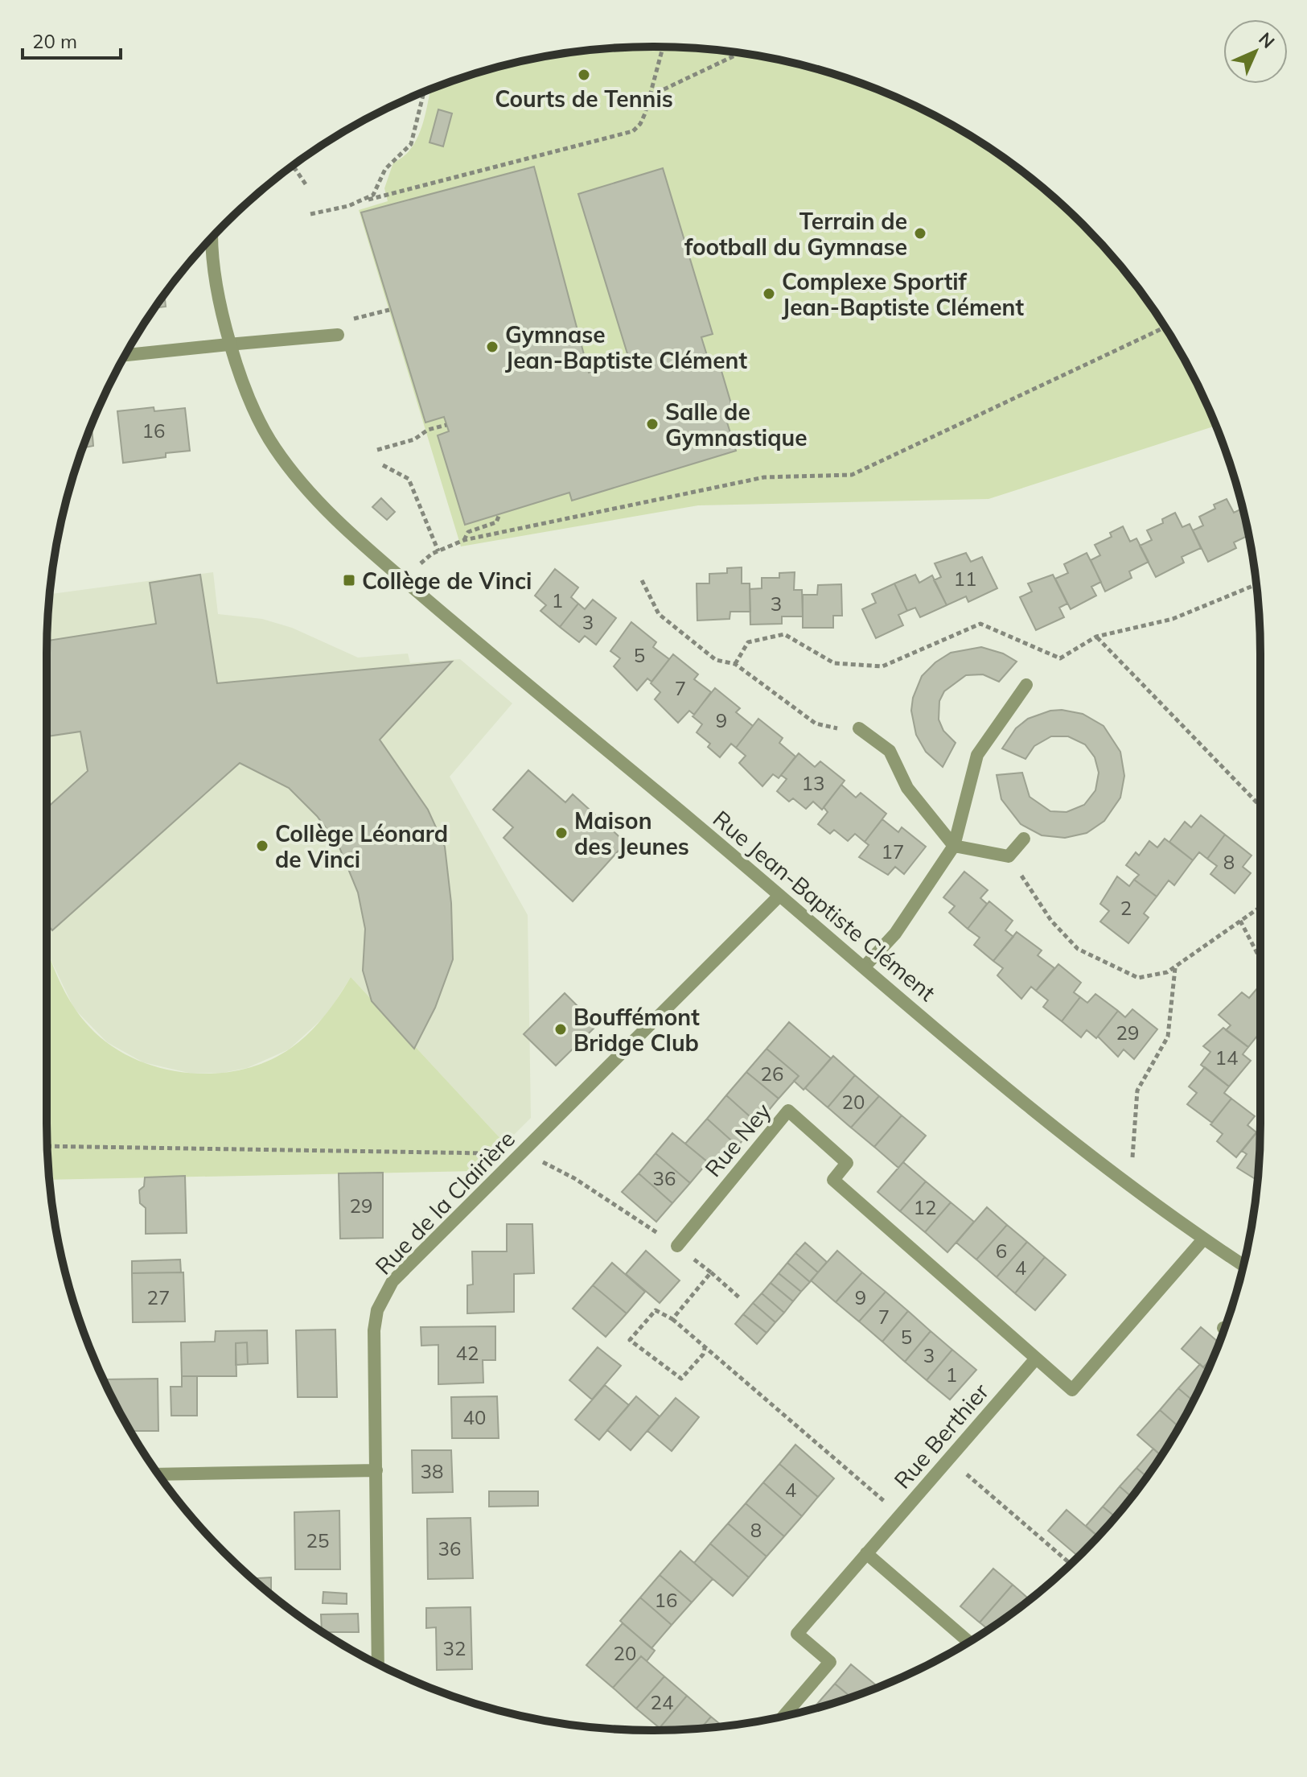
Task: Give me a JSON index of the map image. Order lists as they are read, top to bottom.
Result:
{
  "streets": {
    "street": [
      "Rue Jean-Baptiste Clément",
      "Rue Ney",
      "Rue de la Clairière",
      "Rue Berthier"
    ]
  },
  "crossings": [
    ["Rue Jean-Baptiste Clément", "Rue de la Clairière"],
    ["Rue Ney", "Rue Berthier"]
  ],
  "places": {
    "other": [
      "Courts de Tennis",
      "Terrain de football du Gymnase",
      "Complexe Sportif Jean-Baptiste Clément",
      "Gymnase Jean-Baptiste Clément",
      "Salle de Gymnastique",
      "Maison des Jeunes",
      "Collège Léonard de Vinci",
      "Bouffémont Bridge Club"
    ],
    "transit": ["Collège de Vinci"]
  },
  "house_numbers": [
    "16",
    "11",
    "1",
    "3",
    "3",
    "5",
    "7",
    "9",
    "13",
    "17",
    "8",
    "2",
    "29",
    "14",
    "26",
    "20",
    "36",
    "29",
    "12",
    "6",
    "4",
    "27",
    "9",
    "7",
    "5",
    "42",
    "3",
    "1",
    "40",
    "38",
    "4",
    "8",
    "25",
    "36",
    "16",
    "32",
    "20",
    "24"
  ],
  "scale_bar": "20 m",
  "north": "top right"
}
